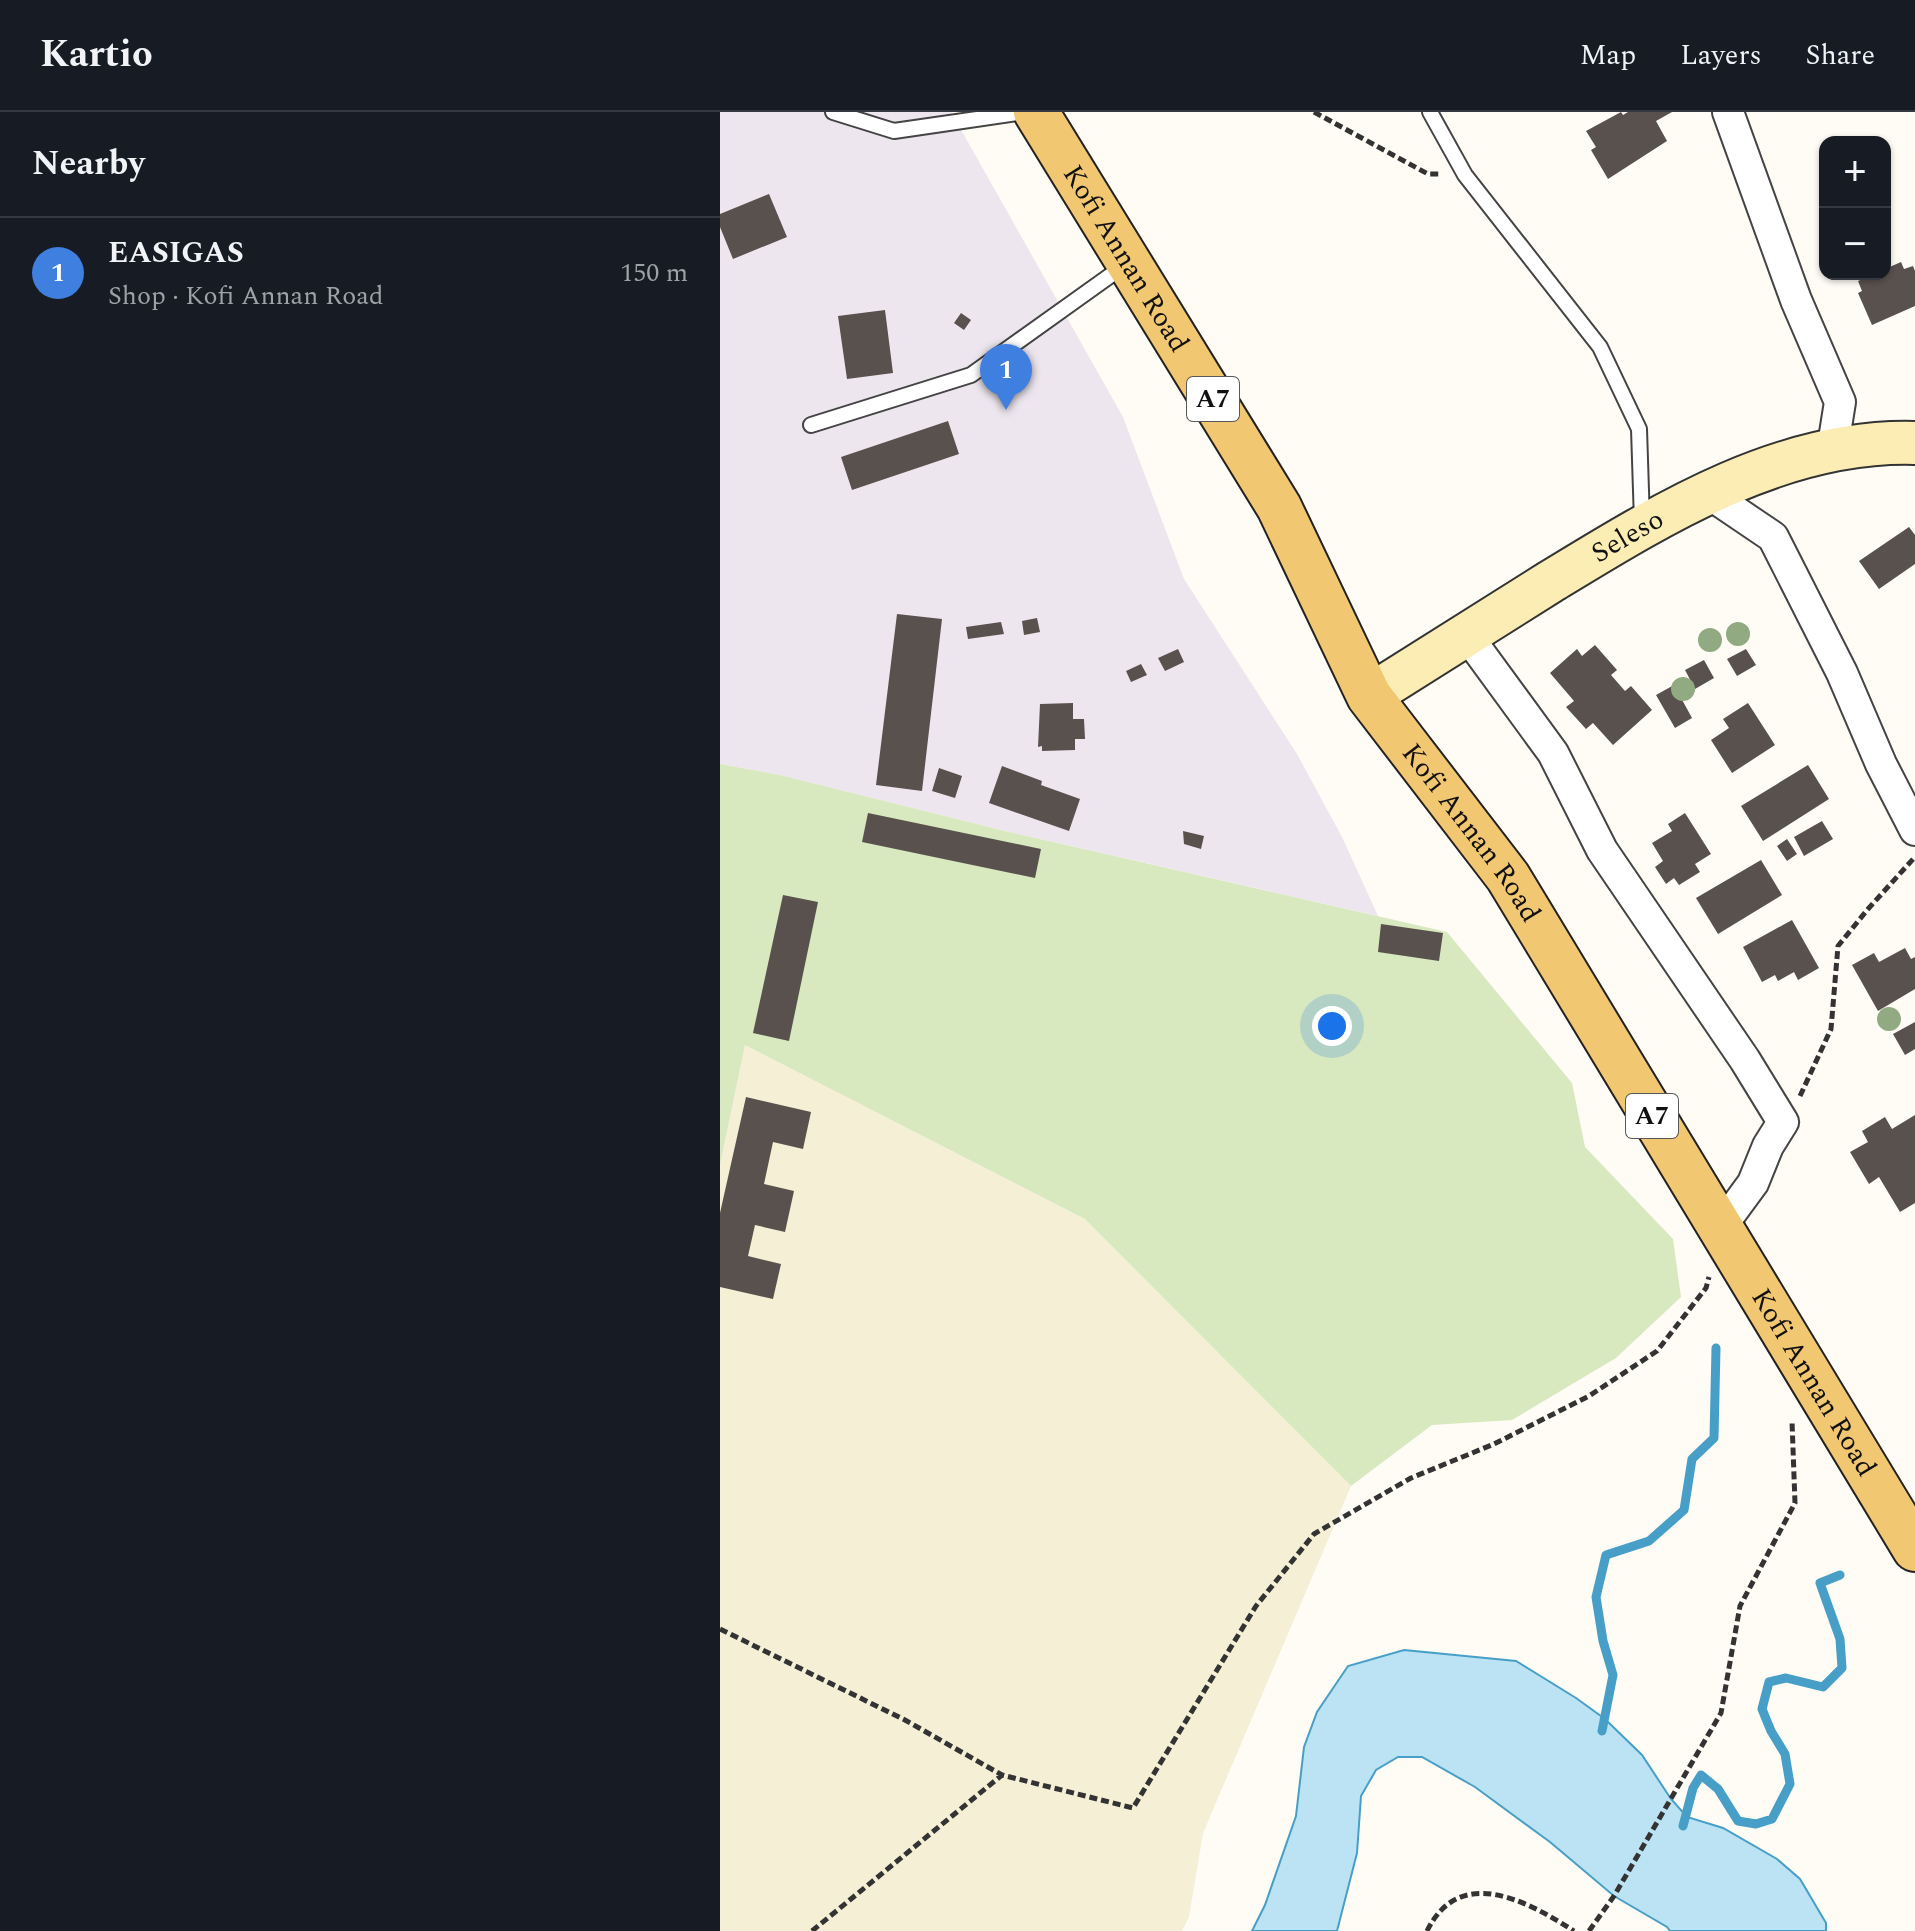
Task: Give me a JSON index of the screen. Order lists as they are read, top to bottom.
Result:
{
  "streets": {
    "main road": ["Kofi Annan Road", "A7", "Seleso"]
  },
  "crossings": [
    ["Kofi Annan Road", "Seleso"]
  ],
  "page": {
    "header": "Kartio",
    "nav": ["Map", "Layers", "Share"],
    "heading": "Nearby",
    "map_buttons": ["+", "−"],
    "list": [
      {
        "mark": "1",
        "name": "EASIGAS",
        "note": "Shop · Kofi Annan Road",
        "value": "150 m"
      }
    ],
    "pins": "1"
  }
}
